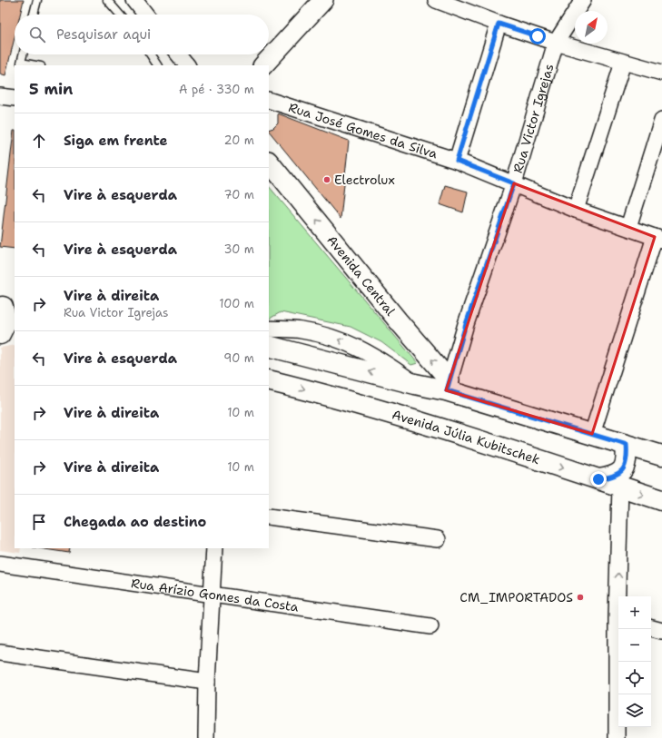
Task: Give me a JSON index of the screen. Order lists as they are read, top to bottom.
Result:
{
  "streets": {
    "main road": ["Avenida Júlia Kubitschek"],
    "street": [
      "Rua Victor Igrejas",
      "Rua José Gomes da Silva",
      "Avenida Central",
      "Rua Arízio Gomes da Costa"
    ]
  },
  "crossings": [
    ["Rua Victor Igrejas", "Rua José Gomes da Silva"],
    ["Rua Victor Igrejas", "Avenida Central"]
  ],
  "one_way": ["Avenida Central"],
  "places": ["Electrolux", "CM_IMPORTADOS"],
  "north": "top right",
  "page": {
    "search": "Pesquisar aqui",
    "heading": ["5 min", "A pé · 330 m"],
    "list": [
      ["Siga em frente", "20 m"],
      ["Vire à esquerda", "70 m"],
      ["Vire à esquerda", "30 m"],
      ["Vire à direita", "Rua Victor Igrejas", "100 m"],
      ["Vire à esquerda", "90 m"],
      ["Vire à direita", "10 m"],
      ["Vire à direita", "10 m"],
      "Chegada ao destino"
    ],
    "map_buttons": ["+", "−"]
  }
}
